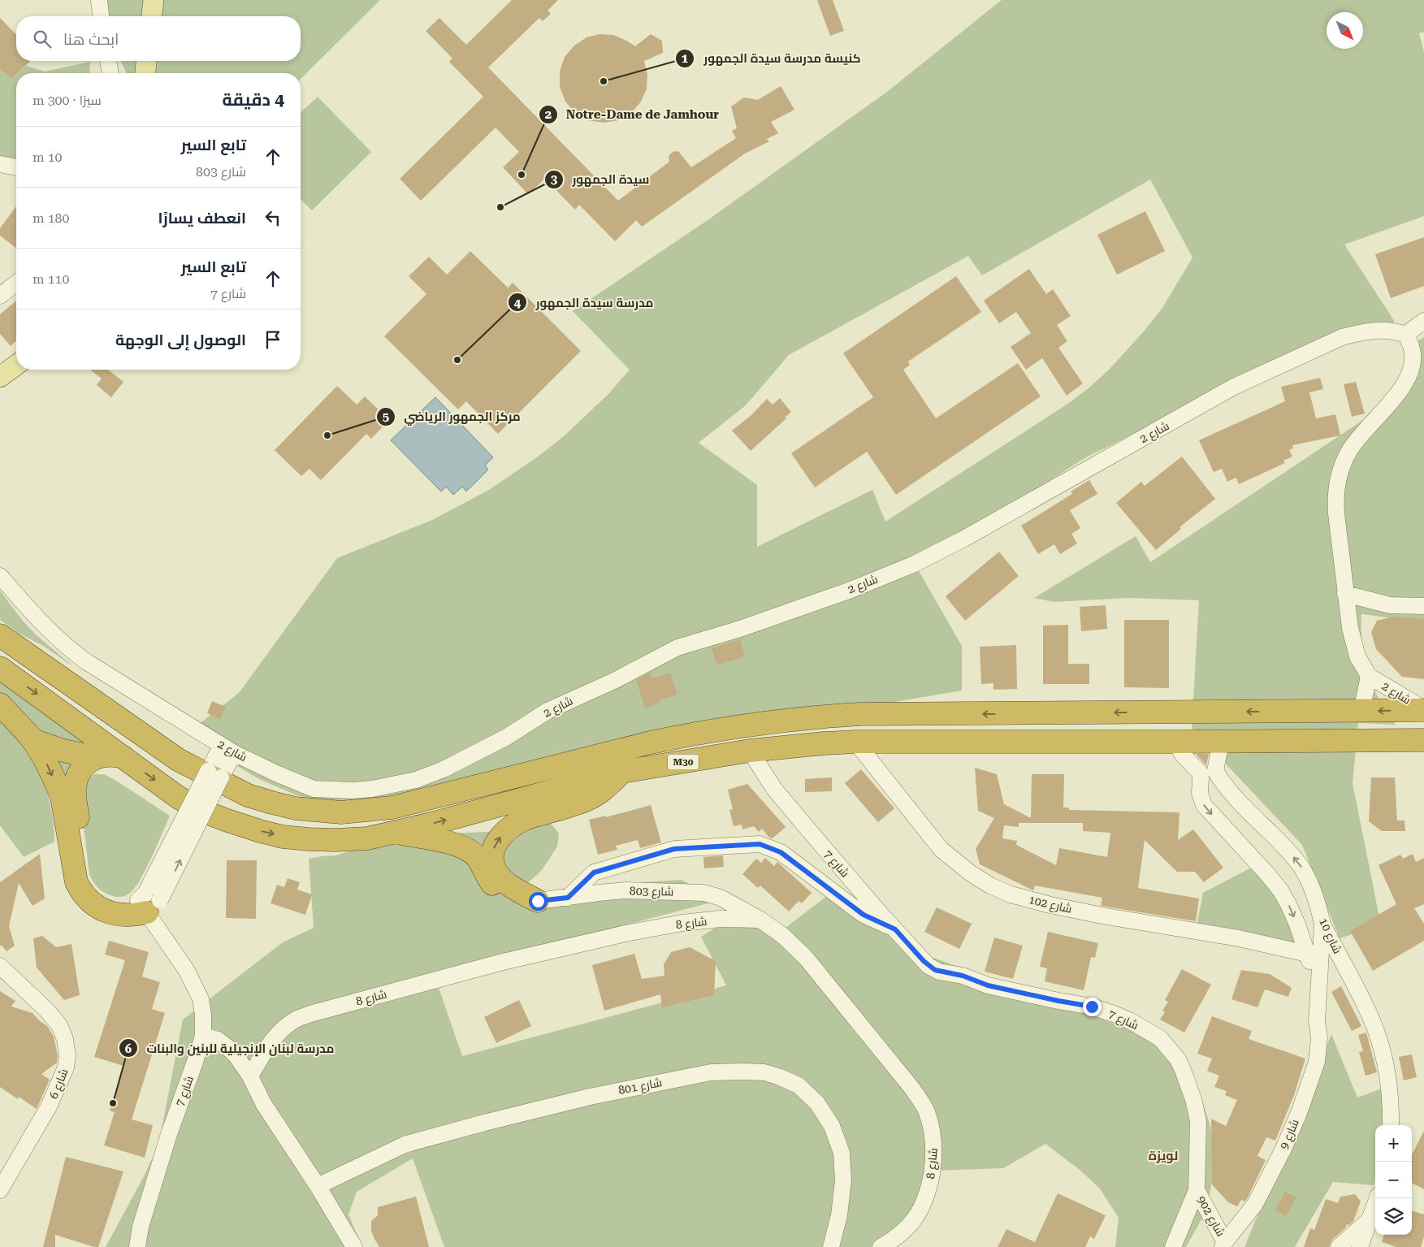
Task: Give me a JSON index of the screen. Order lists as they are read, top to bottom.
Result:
{
  "streets": {
    "highway": ["M30"],
    "street": [
      "شارع 2",
      "شارع 7",
      "شارع 803",
      "شارع 102",
      "شارع 8",
      "شارع 10",
      "شارع 6",
      "شارع 801",
      "شارع 9",
      "شارع 902"
    ]
  },
  "crossings": [
    ["شارع 2", "M30"],
    ["M30", "شارع 7"],
    ["M30", "شارع 102"],
    ["M30", "شارع 10"],
    ["شارع 7", "شارع 902"],
    ["شارع 803", "شارع 8"],
    ["شارع 10", "شارع 9"],
    ["شارع 9", "شارع 902"]
  ],
  "districts": ["لويزة"],
  "places": [
    "كنيسة مدرسة سيدة الجمهور",
    "Notre-Dame de Jamhour",
    "سيدة الجمهور",
    "مدرسة سيدة الجمهور",
    "مركز الجمهور الرياضي",
    "مدرسة لبنان الإنجيلية للبنين والبنات"
  ],
  "north": "bottom right",
  "page": {
    "search": "ابحث هنا",
    "heading": ["4 دقيقة", "سيرًا · 300 m"],
    "list": [
      ["تابع السير", "شارع 803", "10 m"],
      ["انعطف يسارًا", "180 m"],
      ["تابع السير", "شارع 7", "110 m"],
      "الوصول إلى الوجهة"
    ],
    "map_buttons": ["+", "−"]
  }
}
